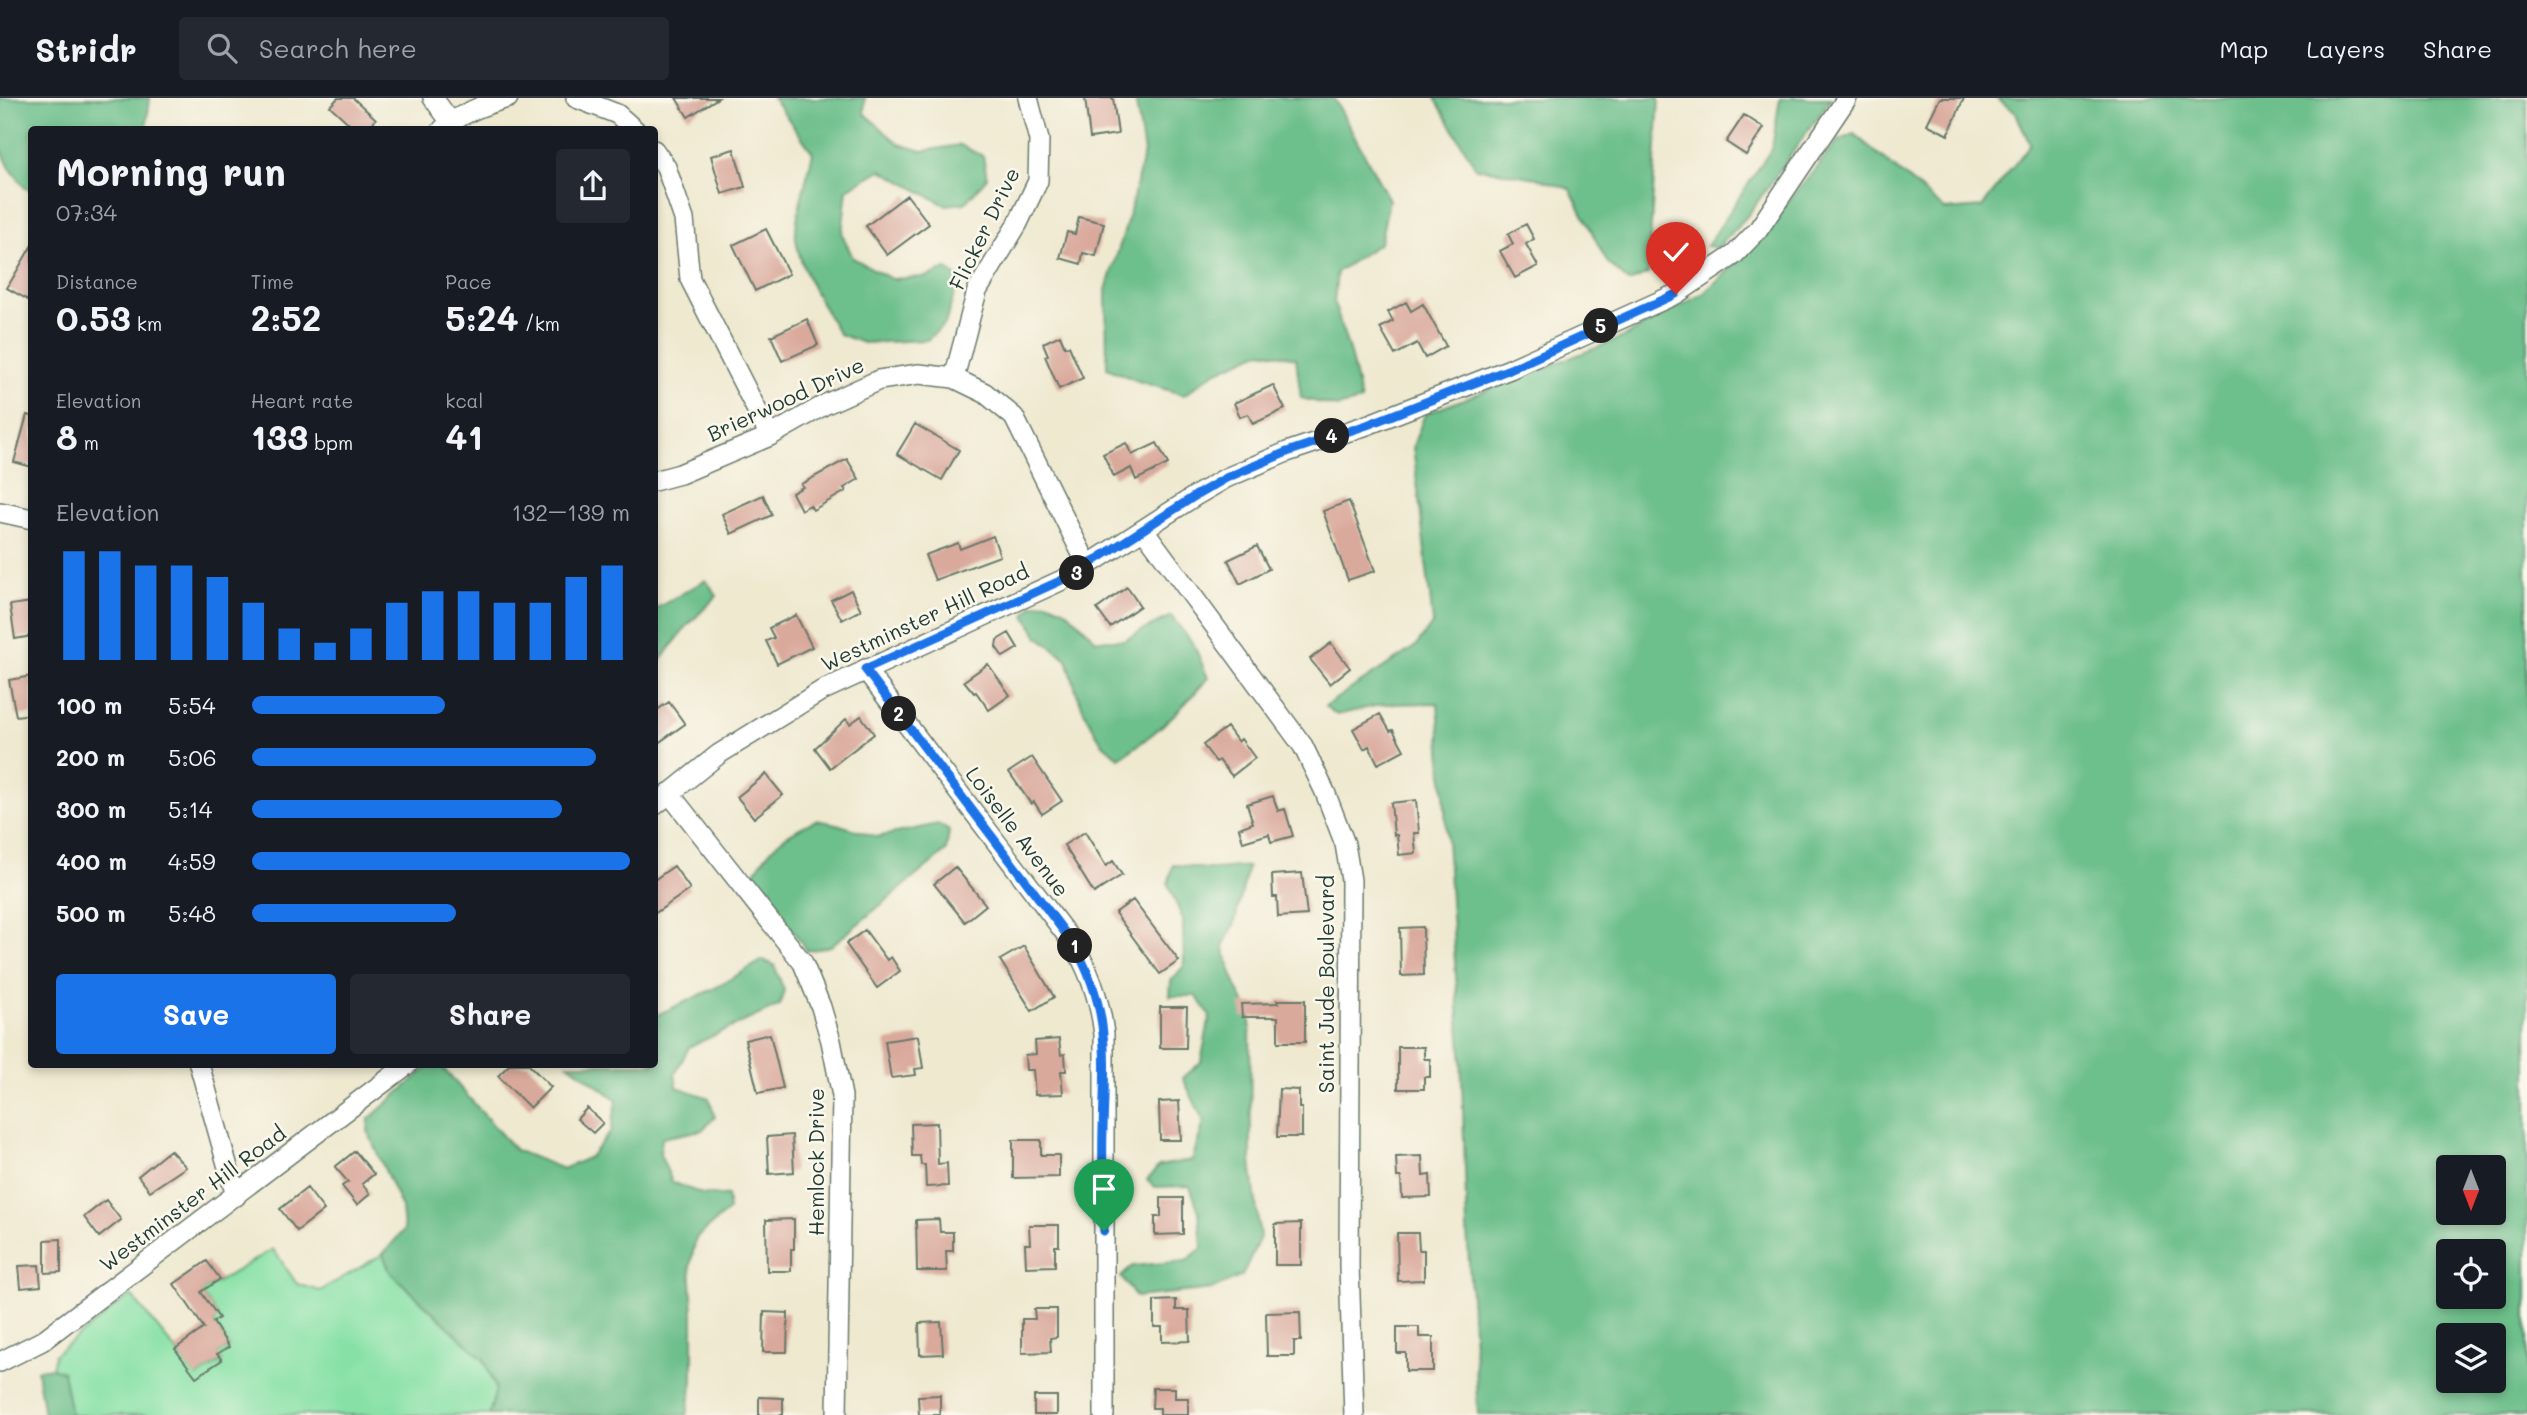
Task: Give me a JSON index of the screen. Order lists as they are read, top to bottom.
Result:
{
  "streets": {
    "street": [
      "Flicker Drive",
      "Brierwood Drive",
      "Westminster Hill Road",
      "Loiselle Avenue",
      "Saint Jude Boulevard",
      "Hemlock Drive"
    ]
  },
  "crossings": [
    ["Flicker Drive", "Brierwood Drive"],
    ["Brierwood Drive", "Westminster Hill Road"],
    ["Westminster Hill Road", "Loiselle Avenue"],
    ["Westminster Hill Road", "Saint Jude Boulevard"],
    ["Westminster Hill Road", "Hemlock Drive"]
  ],
  "north": "bottom",
  "page": {
    "header": "Stridr",
    "search": "Search here",
    "nav": ["Map", "Layers", "Share"],
    "heading": ["Morning run", "07:34"],
    "stats": [
      ["Distance", "0.53 km"],
      ["Time", "2:52"],
      ["Pace", "5:24 /km"],
      ["Elevation", "8 m"],
      ["Heart rate", "133 bpm"],
      ["kcal", "41"]
    ],
    "pins": [
      "5",
      "4",
      "3",
      "2",
      "1"
    ],
    "chart": ["Elevation", "132–139 m"],
    "list": [
      {
        "name": "100 m",
        "note": "5:54"
      },
      {
        "name": "200 m",
        "note": "5:06"
      },
      {
        "name": "300 m",
        "note": "5:14"
      },
      {
        "name": "400 m",
        "note": "4:59"
      },
      {
        "name": "500 m",
        "note": "5:48"
      }
    ],
    "buttons": ["Save", "Share"]
  }
}
